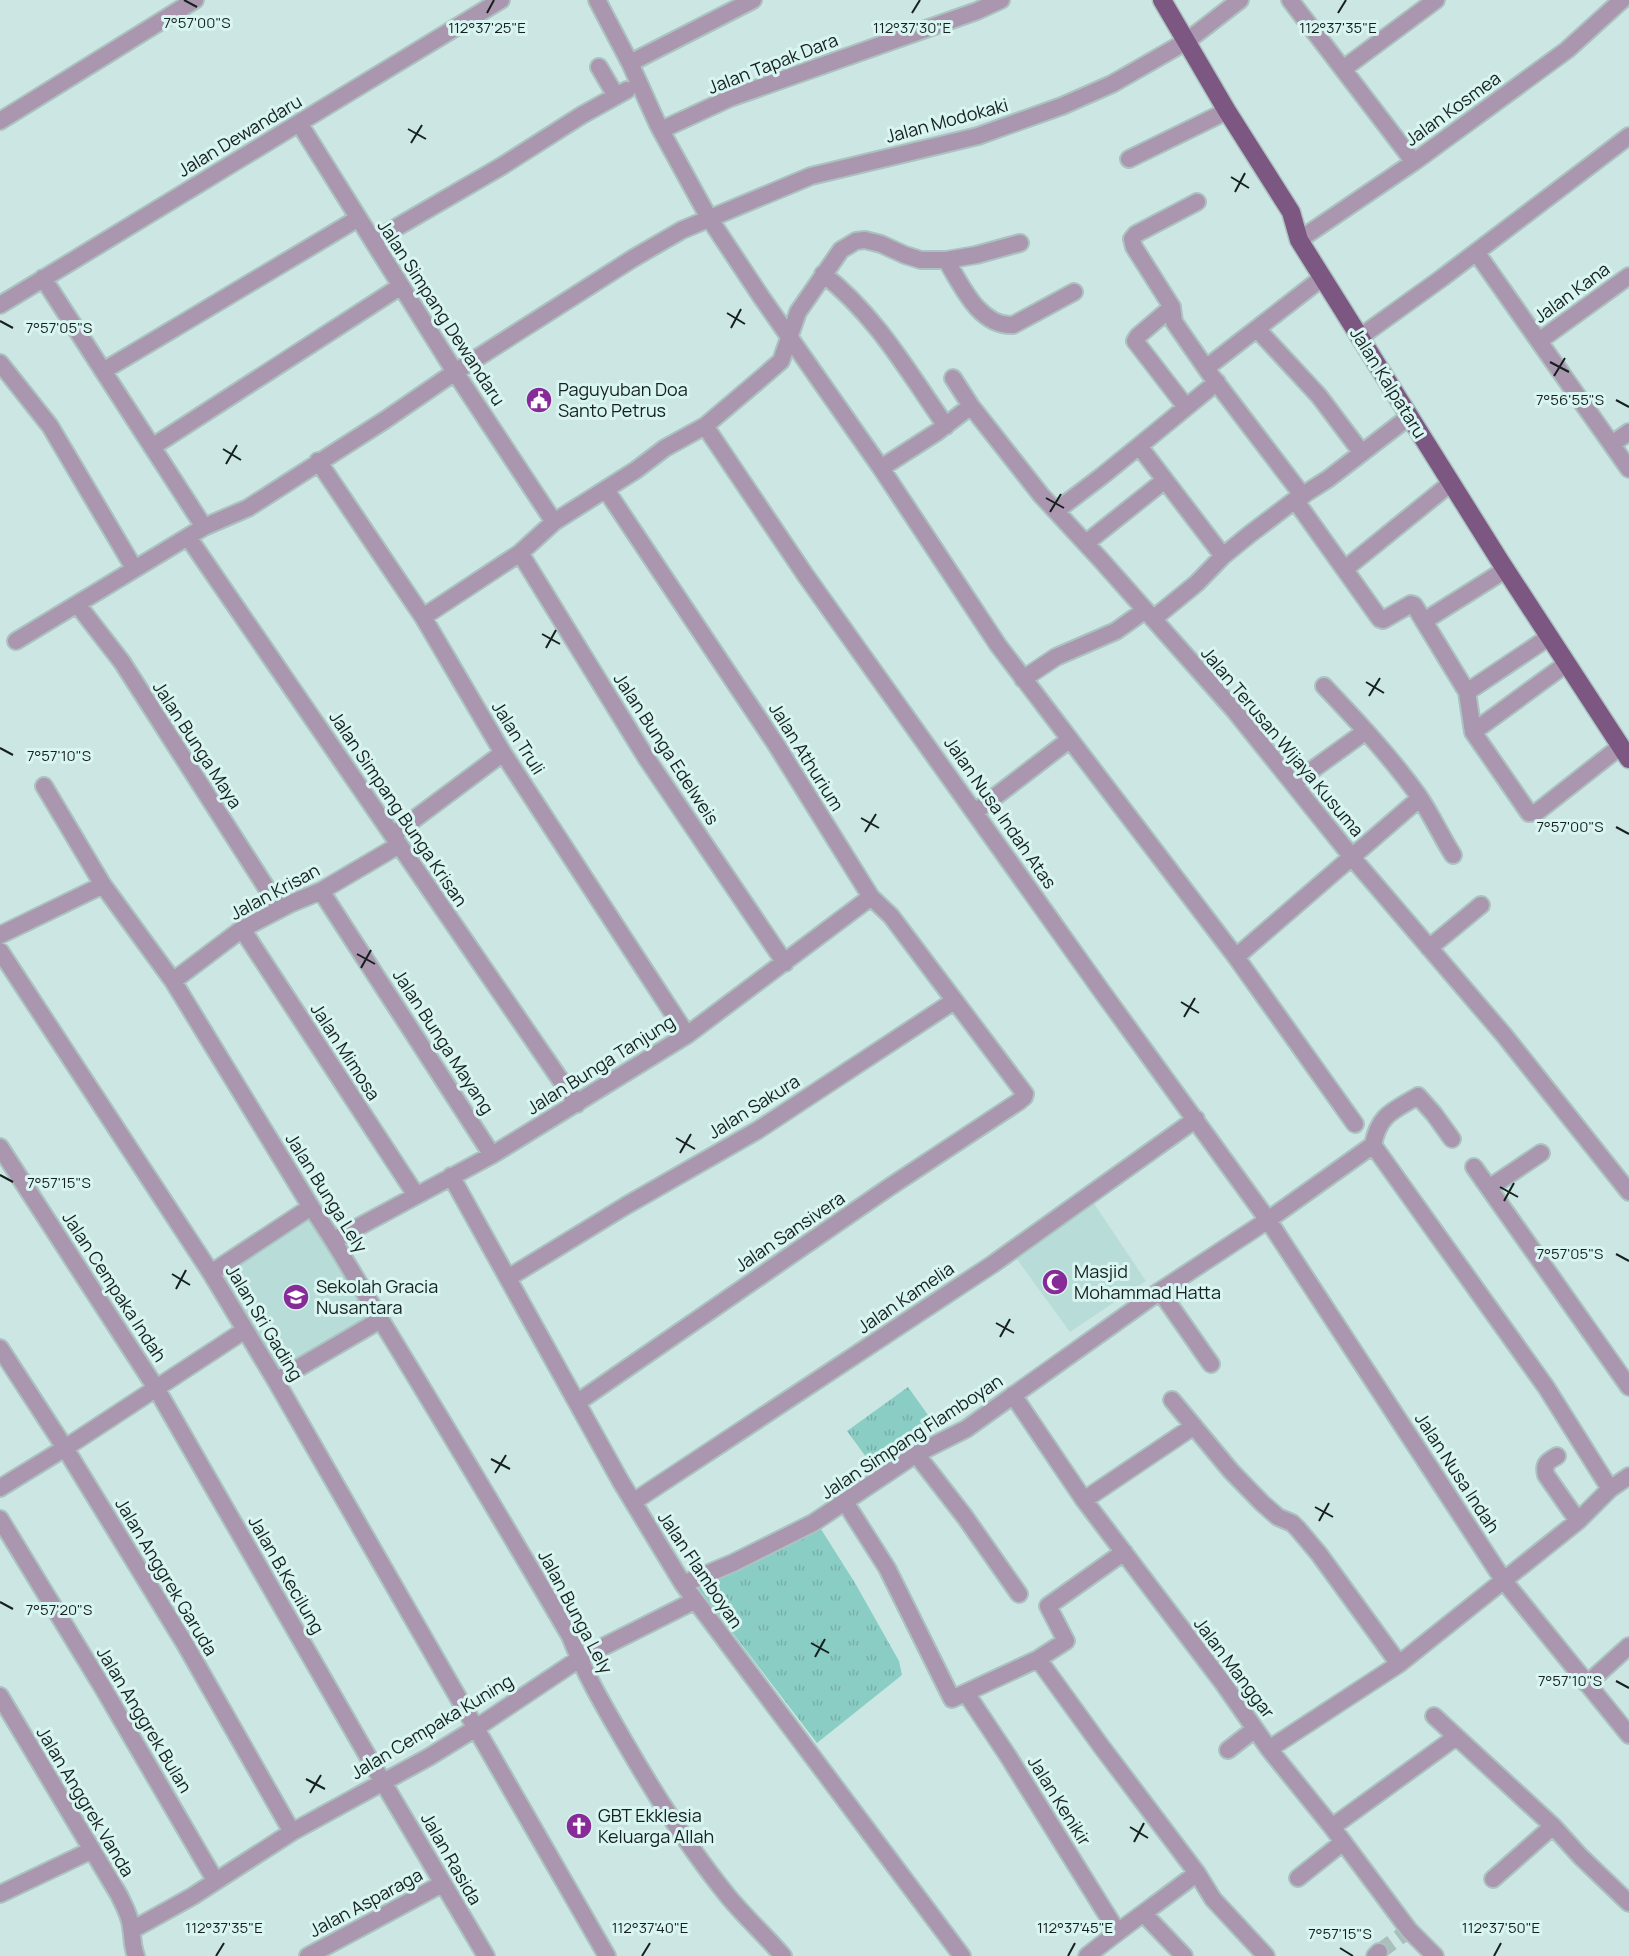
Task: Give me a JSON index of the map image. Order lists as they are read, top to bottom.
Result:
{
  "streets": {
    "main road": ["Jalan Kalpataru"],
    "street": [
      "Jalan Tapak Dara",
      "Jalan Kosmea",
      "Jalan Modokaki",
      "Jalan Dewandaru",
      "Jalan Kana",
      "Jalan Simpang Dewandaru",
      "Jalan Truli",
      "Jalan Terusan Wijaya Kusuma",
      "Jalan Bunga Maya",
      "Jalan Bunga Edelweis",
      "Jalan Athurium",
      "Jalan Simpang Bunga Krisan",
      "Jalan Nusa Indah Atas",
      "Jalan Krisan",
      "Jalan Bunga Mayang",
      "Jalan Mimosa",
      "Jalan Bunga Tanjung",
      "Jalan Sakura",
      "Jalan Bunga Lely",
      "Jalan Sansivera",
      "Jalan Cempaka Indah",
      "Jalan Kamelia",
      "Jalan Sri Gading",
      "Jalan Simpang Flamboyan",
      "Jalan Nusa Indah",
      "Jalan Flamboyan",
      "Jalan B.Kecilung",
      "Jalan Anggrek Garuda",
      "Jalan Manggar",
      "Jalan Anggrek Bulan",
      "Jalan Cempaka Kuning",
      "Jalan Kenikir",
      "Jalan Anggrek Vanda",
      "Jalan Rasida",
      "Jalan Asparaga"
    ]
  },
  "crossings": [
    ["Jalan Kosmea", "Jalan Kalpataru"],
    ["Jalan Modokaki", "Jalan Simpang Dewandaru"],
    ["Jalan Modokaki", "Jalan Kalpataru"],
    ["Jalan Modokaki", "Jalan Truli"],
    ["Jalan Modokaki", "Jalan Bunga Maya"],
    ["Jalan Modokaki", "Jalan Simpang Bunga Krisan"],
    ["Jalan Dewandaru", "Jalan Simpang Dewandaru"],
    ["Jalan Truli", "Jalan Krisan"],
    ["Jalan Truli", "Jalan Bunga Tanjung"],
    ["Jalan Bunga Maya", "Jalan Krisan"],
    ["Jalan Bunga Edelweis", "Jalan Bunga Tanjung"],
    ["Jalan Athurium", "Jalan Bunga Tanjung"],
    ["Jalan Athurium", "Jalan Sakura"],
    ["Jalan Athurium", "Jalan Sansivera"],
    ["Jalan Simpang Bunga Krisan", "Jalan Krisan"],
    ["Jalan Simpang Bunga Krisan", "Jalan Bunga Tanjung"],
    ["Jalan Nusa Indah Atas", "Jalan Kamelia"],
    ["Jalan Nusa Indah Atas", "Jalan Simpang Flamboyan"],
    ["Jalan Nusa Indah Atas", "Jalan Nusa Indah"],
    ["Jalan Krisan", "Jalan Bunga Mayang"],
    ["Jalan Krisan", "Jalan Mimosa"],
    ["Jalan Krisan", "Jalan Bunga Lely"],
    ["Jalan Bunga Mayang", "Jalan Bunga Tanjung"],
    ["Jalan Mimosa", "Jalan Bunga Tanjung"],
    ["Jalan Bunga Tanjung", "Jalan Bunga Lely"],
    ["Jalan Bunga Tanjung", "Jalan Flamboyan"],
    ["Jalan Sakura", "Jalan Flamboyan"],
    ["Jalan Bunga Lely", "Jalan Cempaka Kuning"],
    ["Jalan Sansivera", "Jalan Flamboyan"],
    ["Jalan Cempaka Indah", "Jalan B.Kecilung"],
    ["Jalan Kamelia", "Jalan Flamboyan"],
    ["Jalan Sri Gading", "Jalan Cempaka Kuning"],
    ["Jalan Simpang Flamboyan", "Jalan Nusa Indah"],
    ["Jalan Simpang Flamboyan", "Jalan Flamboyan"],
    ["Jalan Simpang Flamboyan", "Jalan Manggar"],
    ["Jalan Flamboyan", "Jalan Cempaka Kuning"],
    ["Jalan B.Kecilung", "Jalan Cempaka Kuning"],
    ["Jalan B.Kecilung", "Jalan Rasida"],
    ["Jalan Anggrek Garuda", "Jalan Cempaka Kuning"],
    ["Jalan Anggrek Bulan", "Jalan Cempaka Kuning"],
    ["Jalan Cempaka Kuning", "Jalan Anggrek Vanda"],
    ["Jalan Cempaka Kuning", "Jalan Rasida"],
    ["Jalan Rasida", "Jalan Asparaga"]
  ],
  "places": {
    "public building": ["Paguyuban Doa Santo Petrus"],
    "mosque": ["Masjid Mohammad Hatta"],
    "school or university": ["Sekolah Gracia Nusantara"],
    "church": ["GBT Ekklesia Keluarga Allah"]
  },
  "coordinates": [
    "7°57'00\"S",
    "112°37'35\"E",
    "112°37'25\"E",
    "112°37'30\"E",
    "7°57'05\"S",
    "7°56'55\"S",
    "7°57'10\"S",
    "7°57'15\"S",
    "7°57'20\"S",
    "112°37'40\"E",
    "112°37'45\"E",
    "112°37'50\"E"
  ]
}
